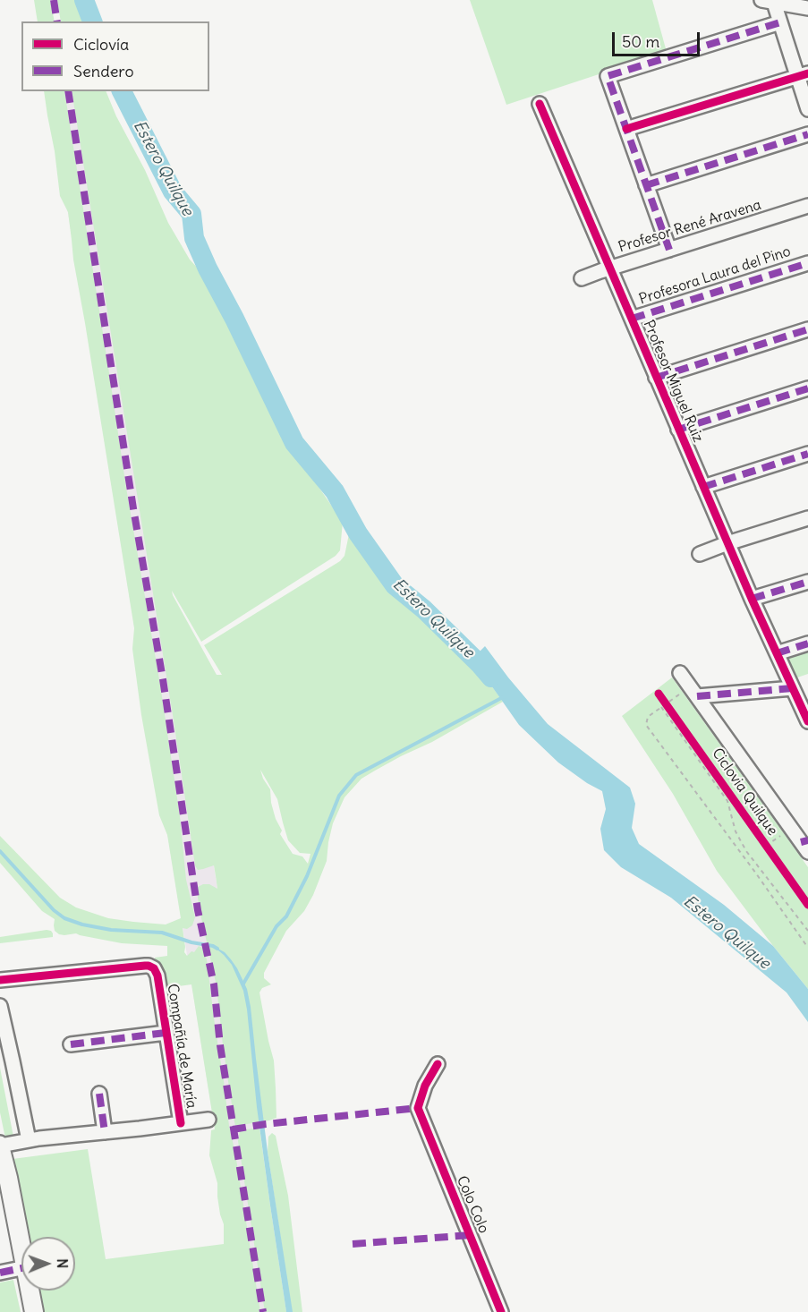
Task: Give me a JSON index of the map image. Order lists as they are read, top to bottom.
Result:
{
  "streets": {
    "street": [
      "Profesor René Aravena",
      "Profesora Laura del Pino",
      "Profesor Miguel Ruiz",
      "Compañía de María",
      "Colo Colo"
    ],
    "cycle path": ["Ciclovia Quilque"]
  },
  "crossings": [
    ["Profesor René Aravena", "Profesor Miguel Ruiz"],
    ["Profesora Laura del Pino", "Profesor Miguel Ruiz"]
  ],
  "water": ["Estero Quilque"],
  "legend": ["Ciclovía", "Sendero"],
  "scale_bar": "50 m",
  "north": "right"
}
